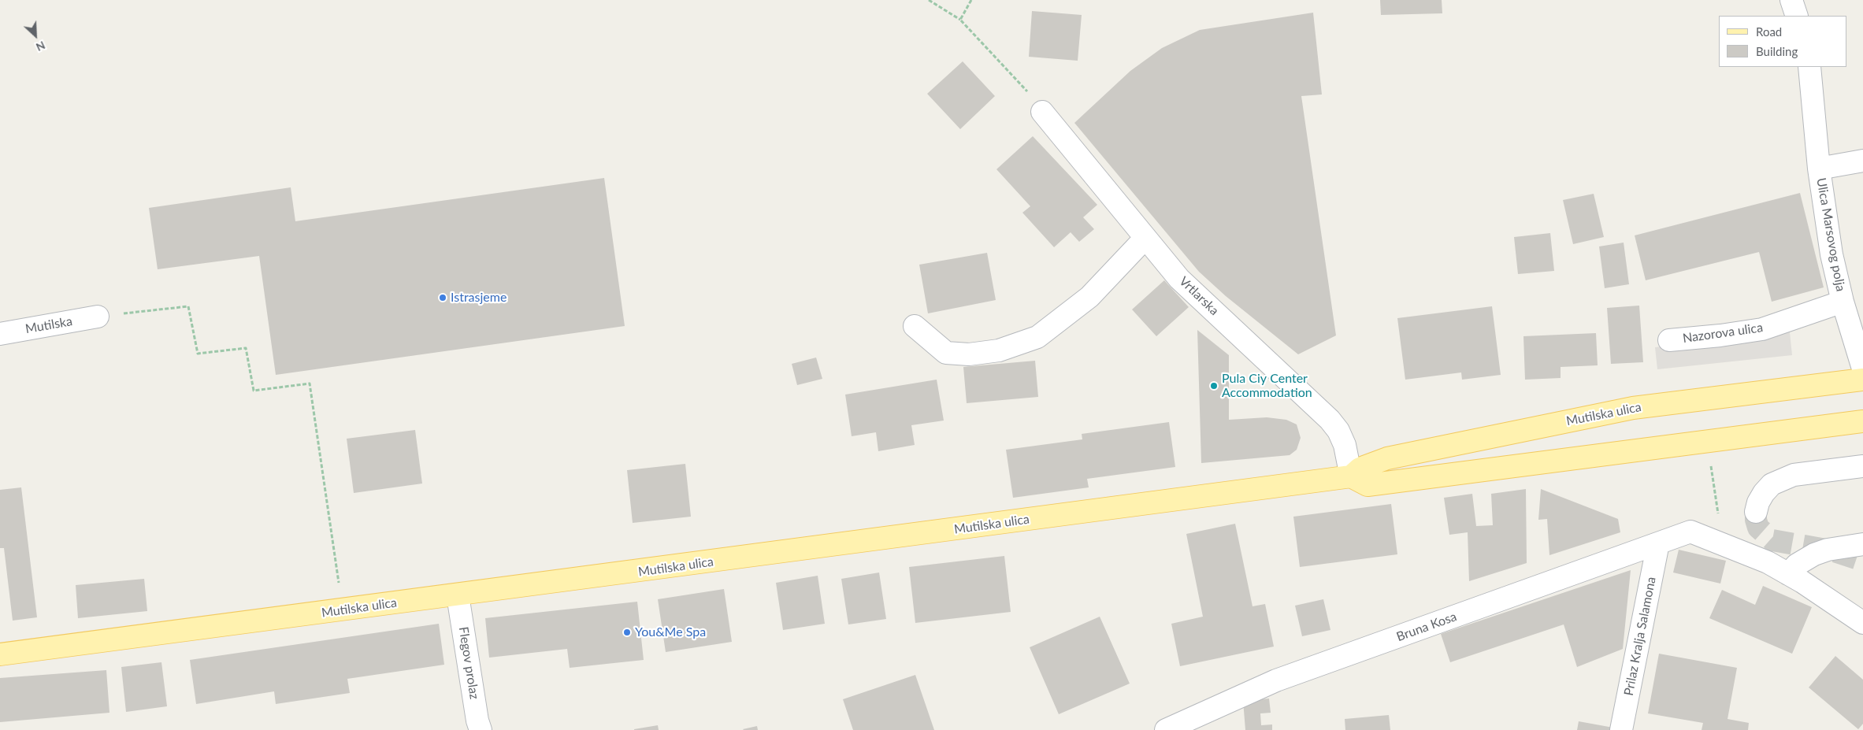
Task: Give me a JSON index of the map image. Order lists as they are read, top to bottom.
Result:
{
  "streets": {
    "main road": ["Mutilska ulica"],
    "street": [
      "Ulica Marsovog polja",
      "Vrtlarska",
      "Mutilska",
      "Nazorova ulica",
      "Bruna Kosa",
      "Prilaz Kralja Salamona",
      "Flegov prolaz"
    ]
  },
  "crossings": [
    ["Ulica Marsovog polja", "Nazorova ulica"],
    ["Vrtlarska", "Mutilska ulica"],
    ["Mutilska ulica", "Flegov prolaz"],
    ["Bruna Kosa", "Prilaz Kralja Salamona"]
  ],
  "places": ["Istrasjeme", "Pula Ciy Center Accommodation", "You&Me Spa"],
  "legend": ["Road", "Building"],
  "north": "bottom right"
}
